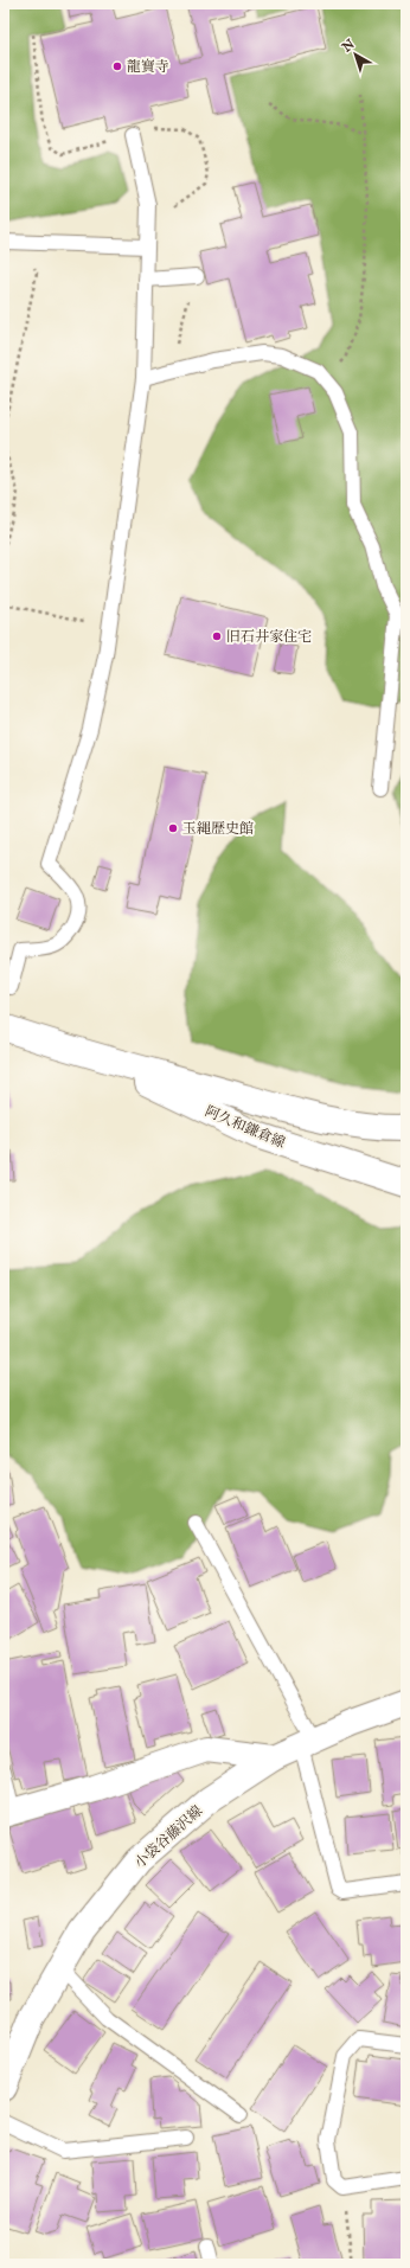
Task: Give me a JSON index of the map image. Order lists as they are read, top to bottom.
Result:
{
  "streets": {
    "main road": ["阿久和鎌倉線", "小袋谷藤沢線"]
  },
  "places": ["龍寶寺", "旧石井家住宅", "玉縄歴史館"],
  "north": "top left"
}
